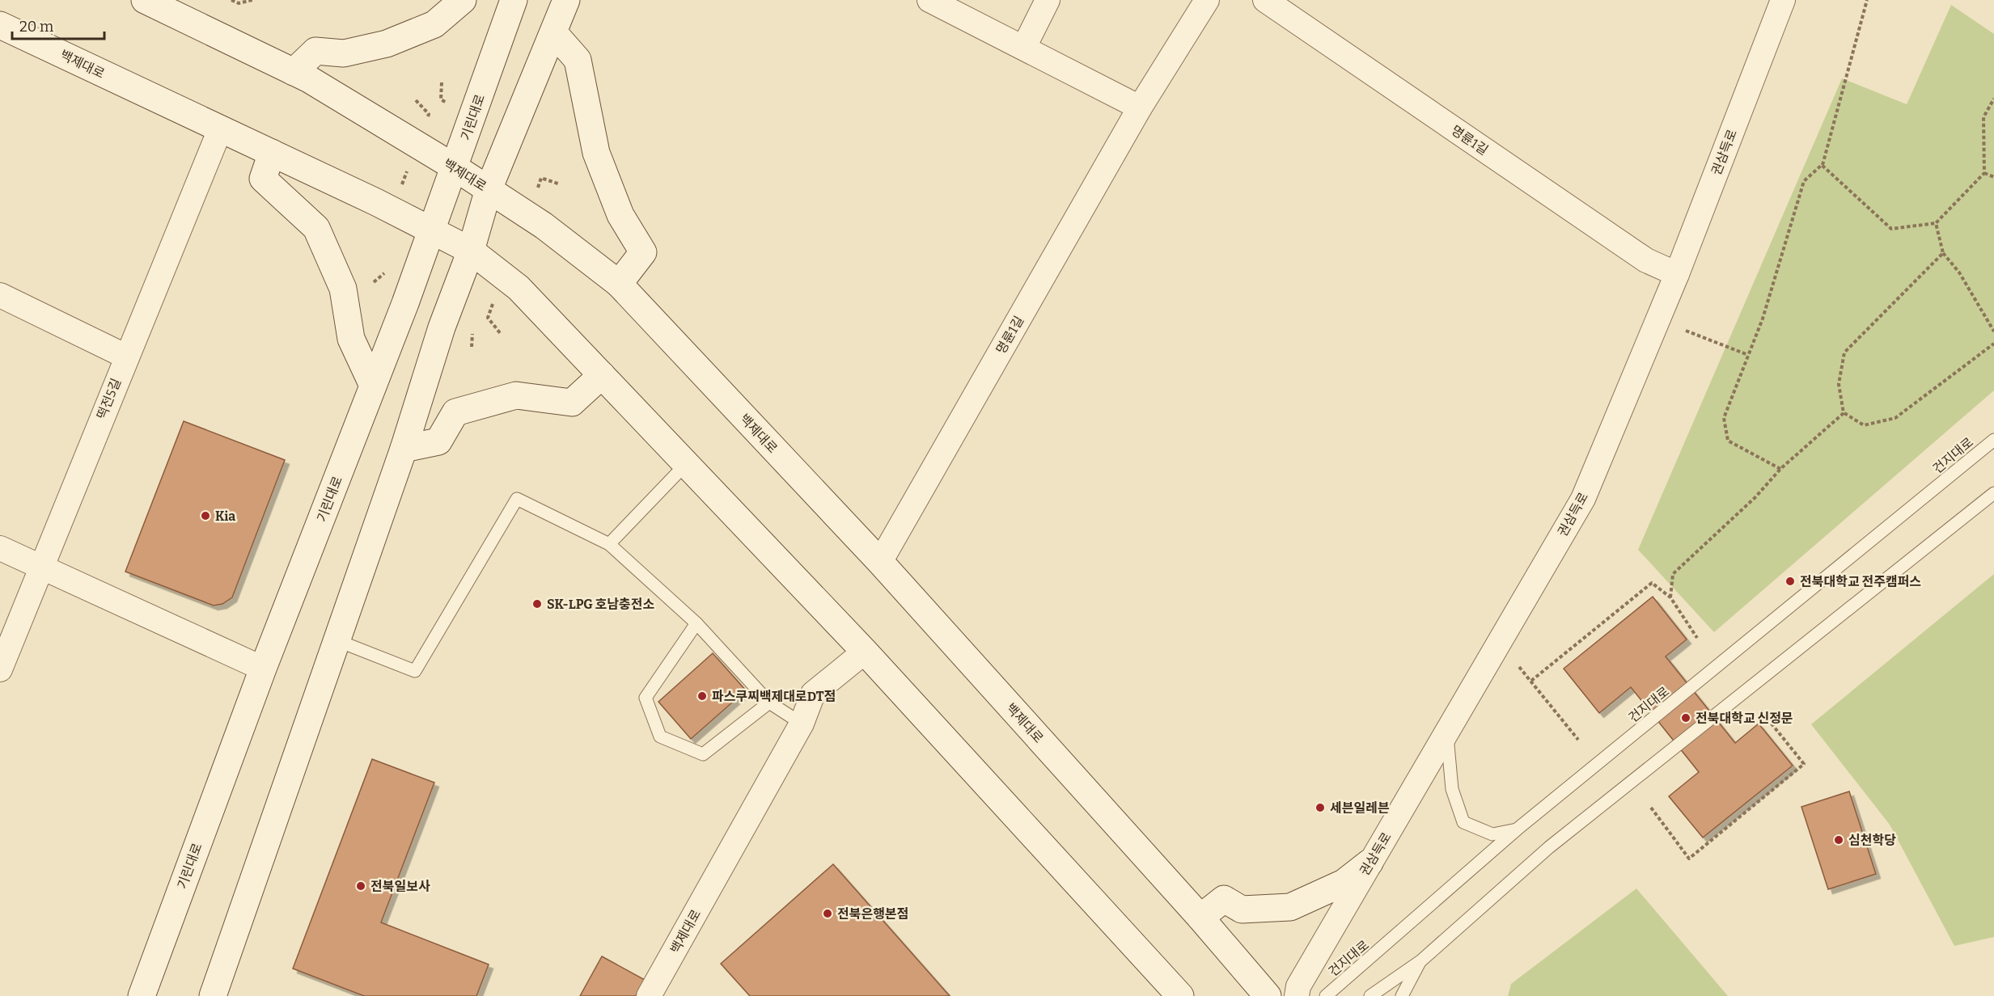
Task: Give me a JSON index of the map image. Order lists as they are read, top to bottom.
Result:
{
  "streets": {
    "street": [
      "백제대로",
      "기린대로",
      "명륜1길",
      "권삼득로",
      "떡전5길"
    ],
    "lane": ["건지대로"]
  },
  "crossings": [
    ["백제대로", "기린대로"],
    ["백제대로", "명륜1길"],
    ["백제대로", "떡전5길"],
    ["명륜1길", "권삼득로"]
  ],
  "places": [
    "Kia",
    "전북대학교 전주캠퍼스",
    "SK-LPG 호남충전소",
    "파스쿠찌백제대로DT점",
    "전북대학교 신정문",
    "세븐일레븐",
    "심천학당",
    "전북일보사",
    "전북은행본점"
  ],
  "scale_bar": "20 m"
}
